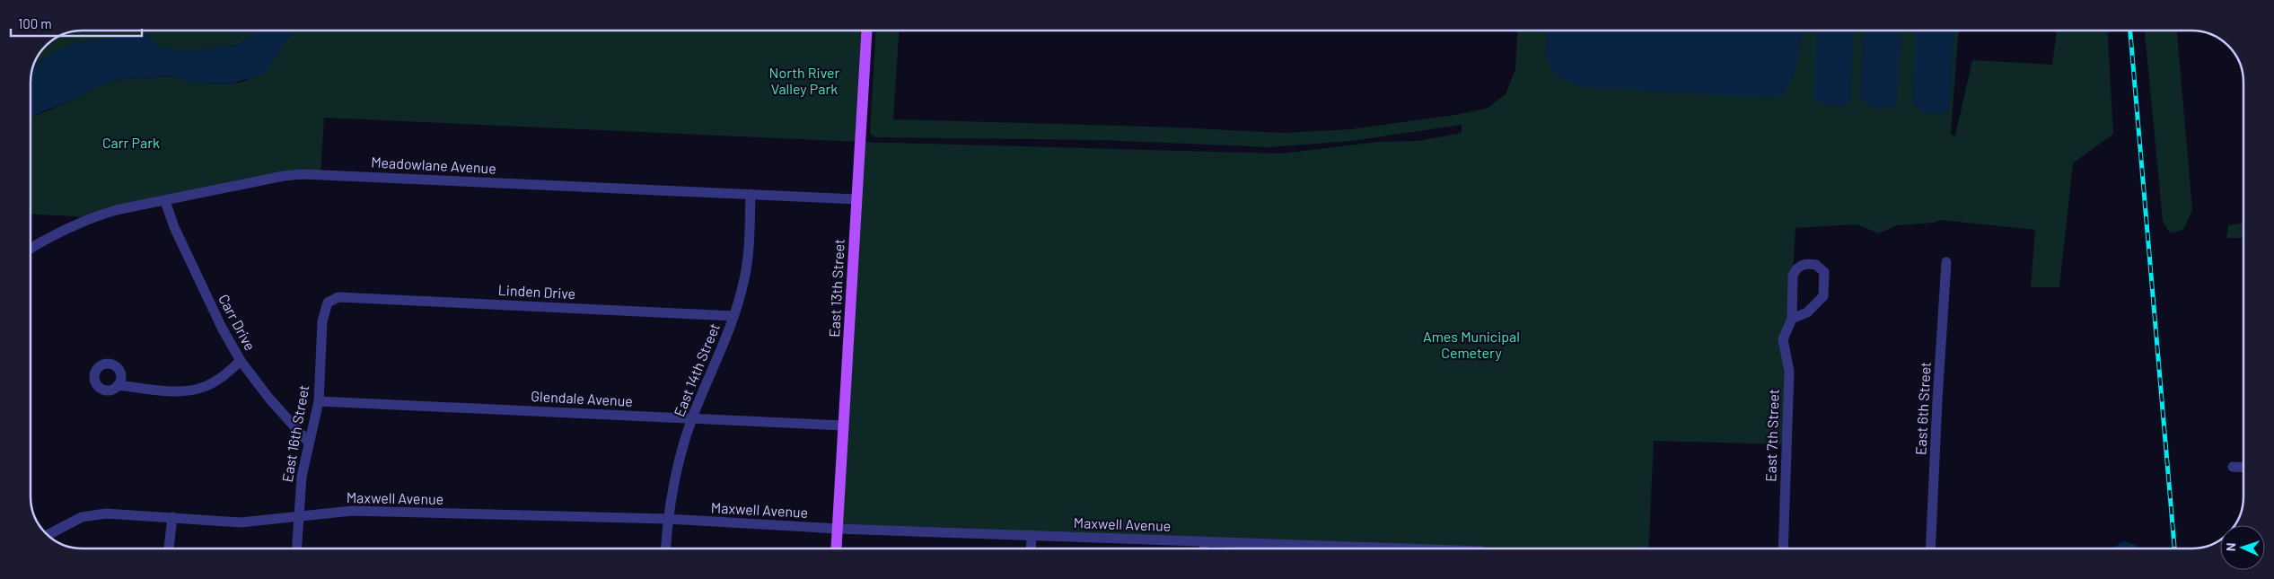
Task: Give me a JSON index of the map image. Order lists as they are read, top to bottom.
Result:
{
  "streets": {
    "main road": ["East 13th Street"],
    "street": [
      "Meadowlane Avenue",
      "Linden Drive",
      "Carr Drive",
      "East 14th Street",
      "Glendale Avenue",
      "East 6th Street",
      "East 16th Street",
      "East 7th Street",
      "Maxwell Avenue"
    ]
  },
  "crossings": [
    ["Meadowlane Avenue", "East 13th Street"],
    ["Meadowlane Avenue", "Carr Drive"],
    ["Meadowlane Avenue", "East 14th Street"],
    ["East 13th Street", "Glendale Avenue"],
    ["East 13th Street", "Maxwell Avenue"],
    ["Linden Drive", "East 14th Street"],
    ["Linden Drive", "East 16th Street"],
    ["Carr Drive", "East 16th Street"],
    ["East 14th Street", "Glendale Avenue"],
    ["East 14th Street", "Maxwell Avenue"],
    ["Glendale Avenue", "East 16th Street"],
    ["East 16th Street", "Maxwell Avenue"]
  ],
  "parks": ["North River Valley Park", "Carr Park", "Ames Municipal Cemetery"],
  "scale_bar": "100 m",
  "north": "left"
}
